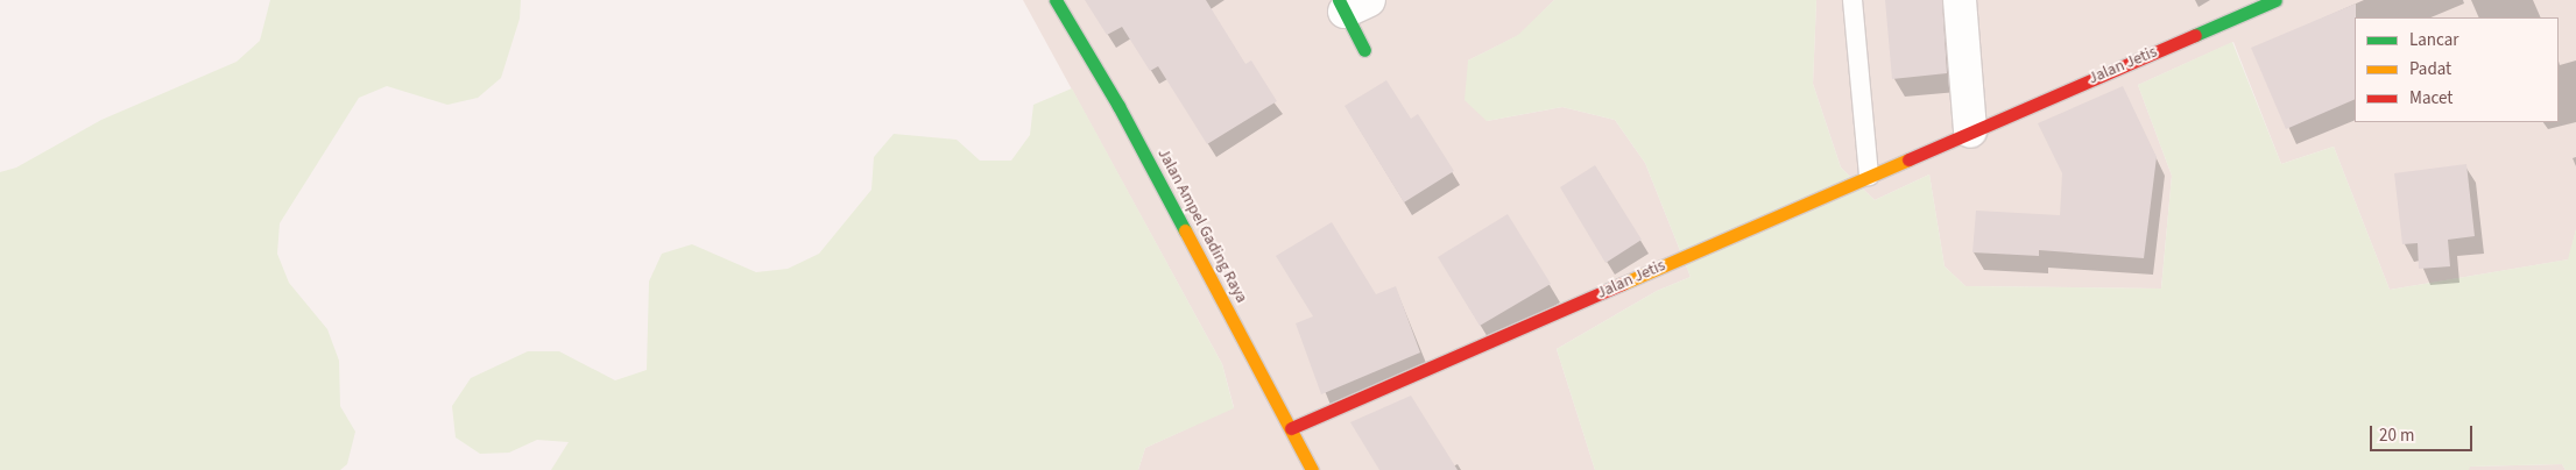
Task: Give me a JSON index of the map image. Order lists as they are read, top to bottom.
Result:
{
  "streets": {
    "street": ["Jalan Jetis", "Jalan Ampel Gading Raya"]
  },
  "crossings": [
    ["Jalan Jetis", "Jalan Ampel Gading Raya"]
  ],
  "legend": ["Lancar", "Padat", "Macet"],
  "scale_bar": "20 m"
}
